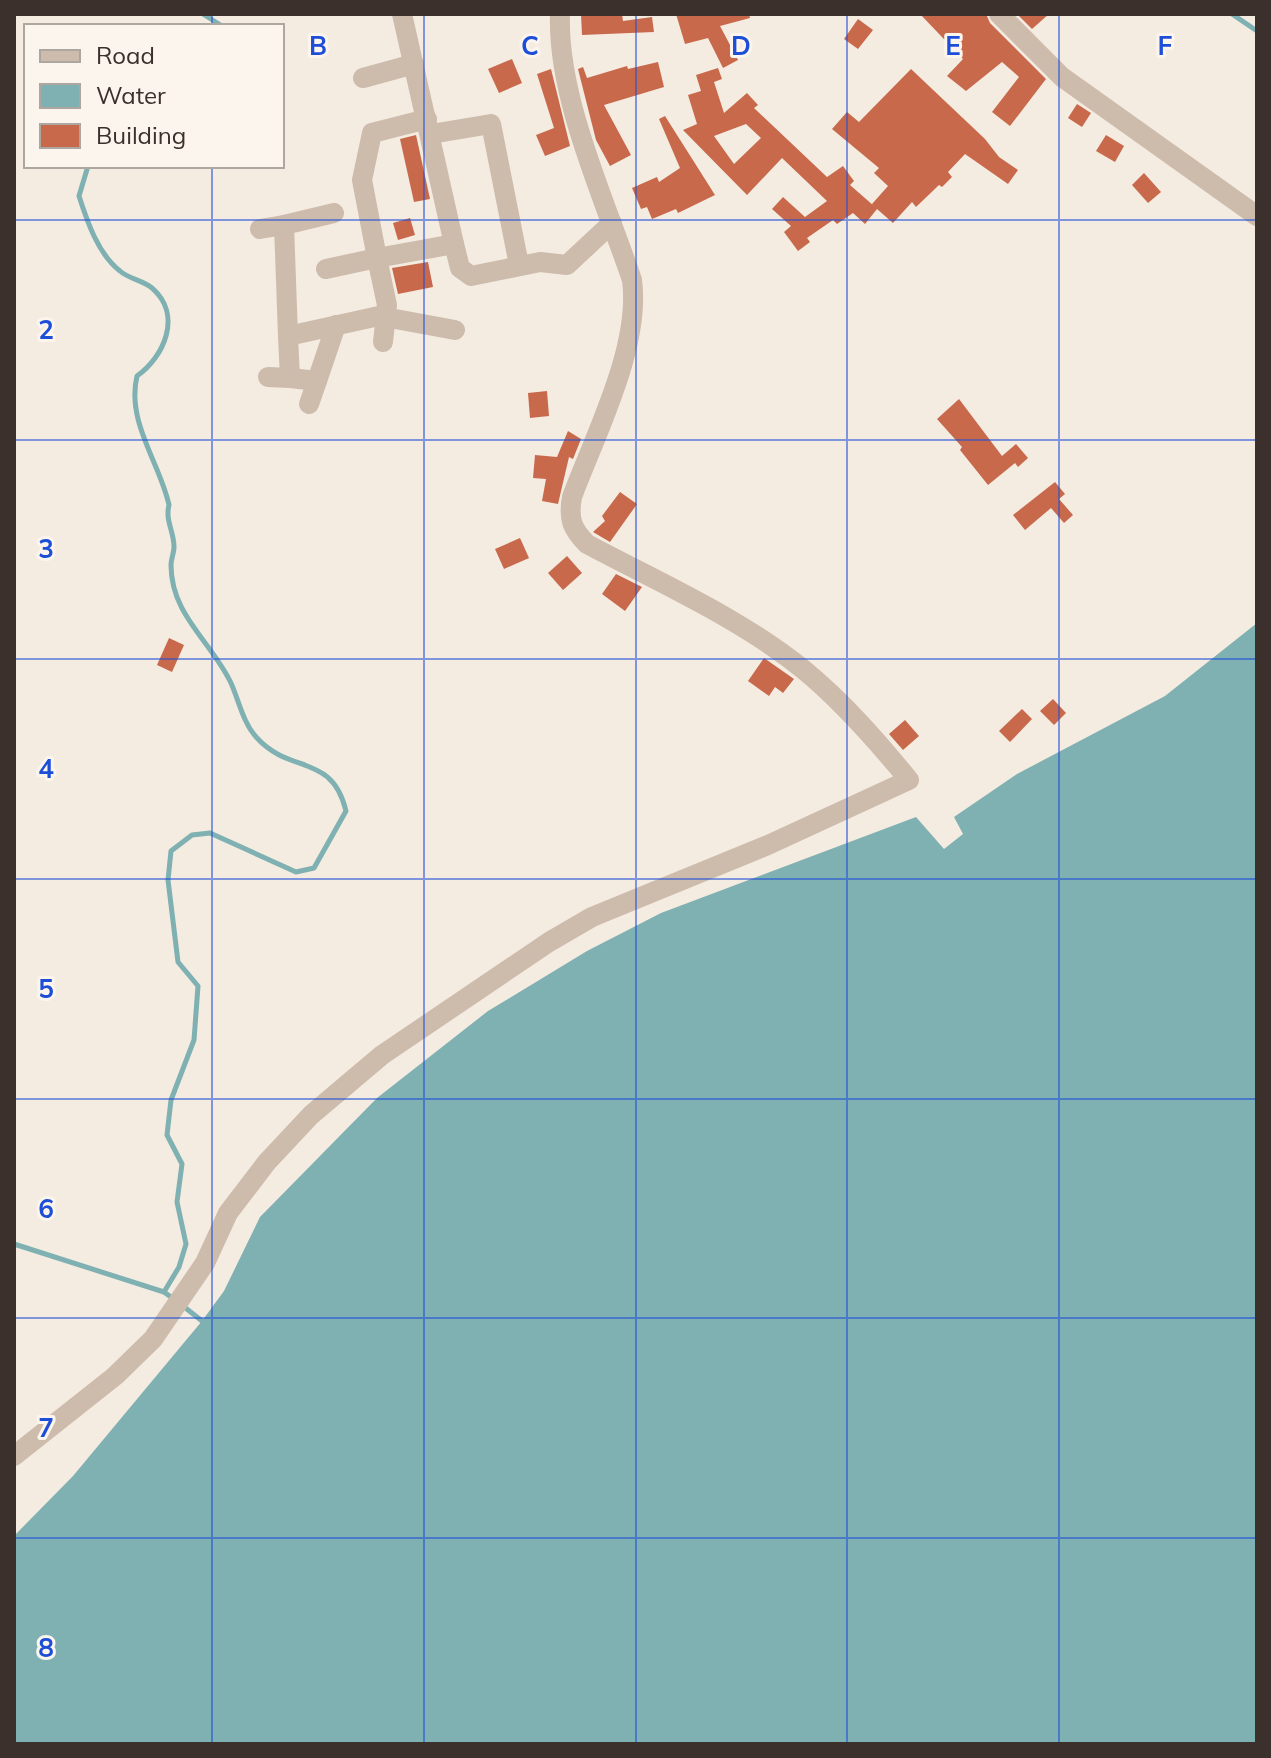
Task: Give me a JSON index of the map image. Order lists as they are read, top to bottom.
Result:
{
  "legend": ["Road", "Water", "Building"],
  "grid": {
    "columns": [
      "B",
      "C",
      "D",
      "E",
      "F"
    ],
    "rows": [
      "2",
      "3",
      "4",
      "5",
      "6",
      "7",
      "8"
    ]
  }
}
